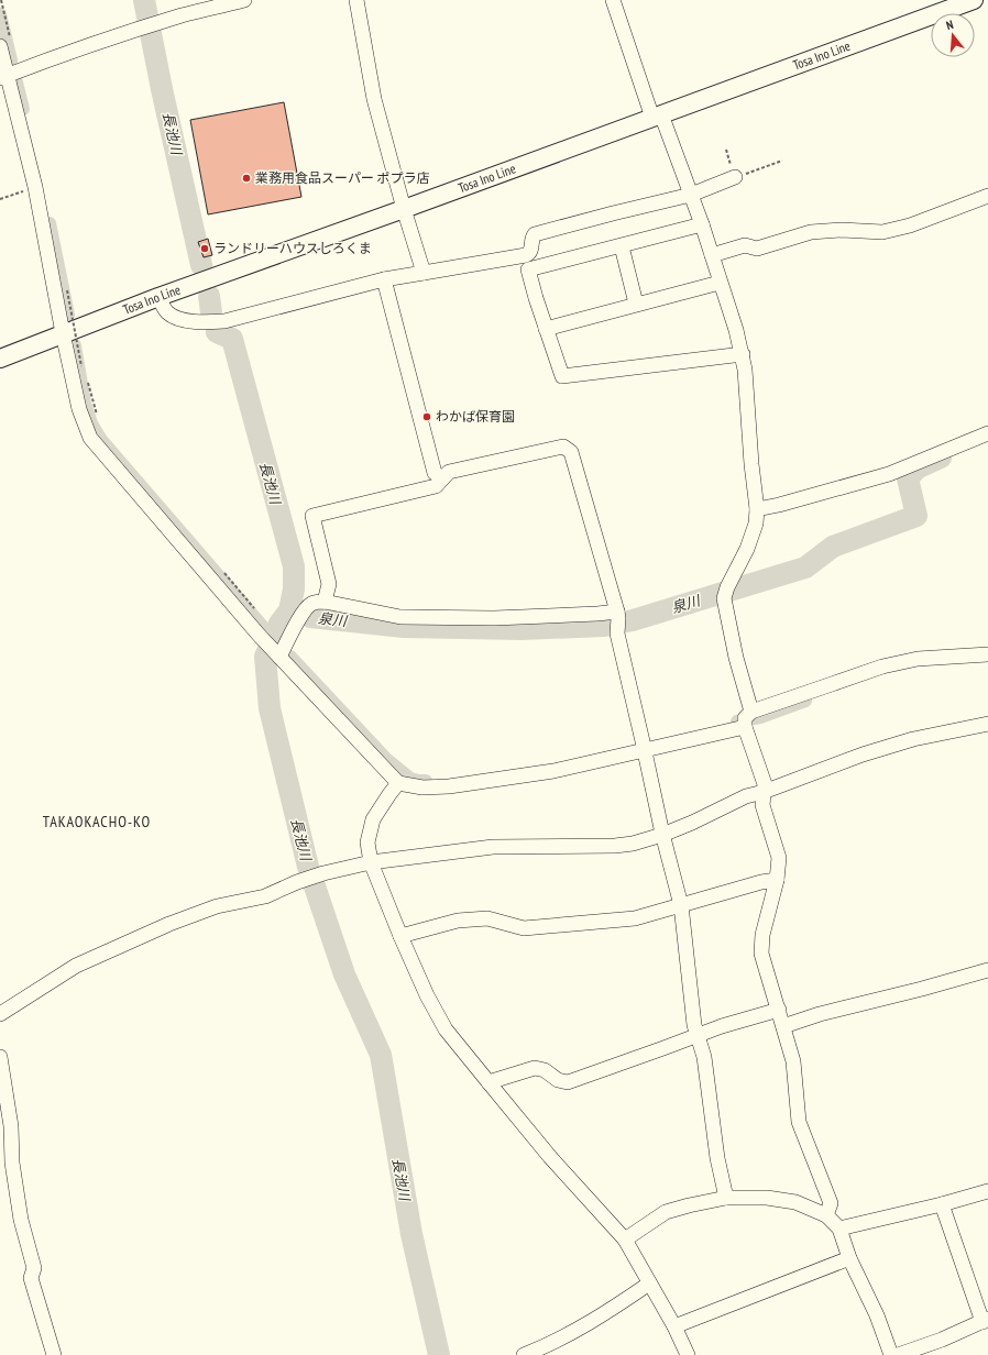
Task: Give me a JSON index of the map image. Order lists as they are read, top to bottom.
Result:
{
  "streets": {
    "main road": ["Tosa Ino Line"]
  },
  "districts": ["TAKAOKACHO-KO"],
  "water": ["長池川", "泉川"],
  "places": ["業務用食品スーパー ポプラ店", "ランドリーハウスしろくま", "わかば保育園"],
  "north": "top"
}
